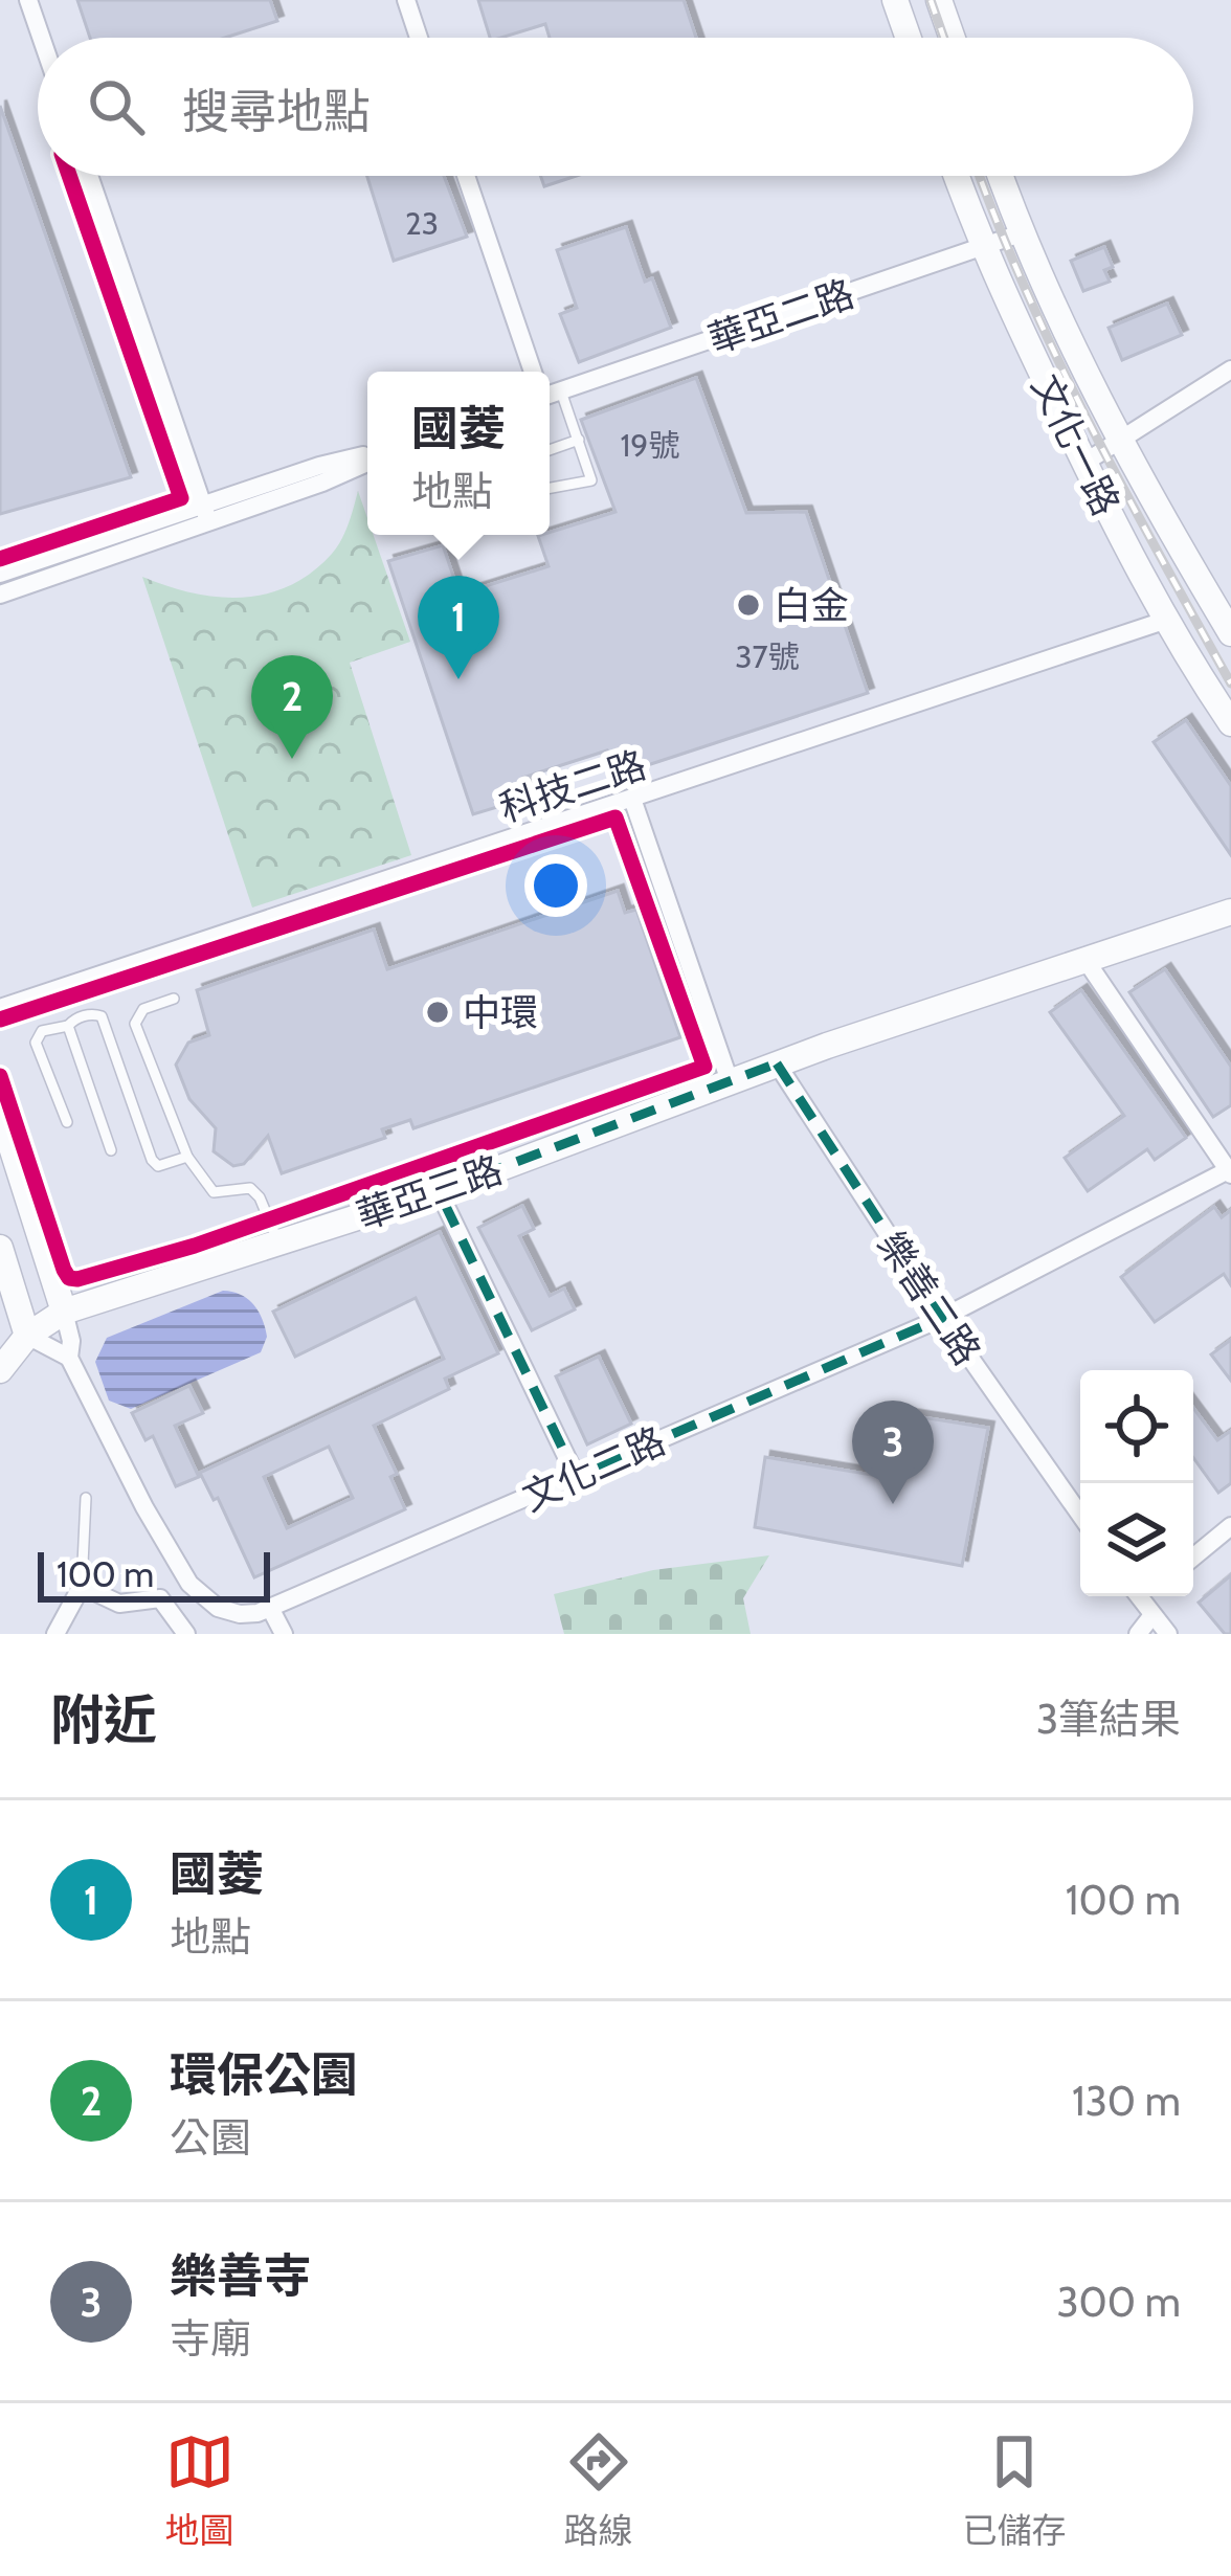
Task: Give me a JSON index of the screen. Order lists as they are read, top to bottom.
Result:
{
  "streets": {
    "street": [
      "華亞二路",
      "文化一路",
      "科技二路",
      "華亞三路",
      "樂善二路",
      "文化二路"
    ]
  },
  "crossings": [
    ["華亞二路", "文化一路"],
    ["文化一路", "科技二路"],
    ["華亞三路", "樂善二路"],
    ["樂善二路", "文化二路"]
  ],
  "places": ["白金", "中環"],
  "house_numbers": ["23", "19號", "37號"],
  "scale_bar": "100 m",
  "page": {
    "search": "搜尋地點",
    "popup": ["國菱", "地點"],
    "pins": ["1", "2", "3"],
    "scale": "100 m",
    "heading": ["附近", "3筆結果"],
    "list": [
      {
        "mark": "1",
        "name": "國菱",
        "note": "地點",
        "value": "100 m"
      },
      {
        "mark": "2",
        "name": "環保公園",
        "note": "公園",
        "value": "130 m"
      },
      {
        "mark": "3",
        "name": "樂善寺",
        "note": "寺廟",
        "value": "300 m"
      }
    ],
    "nav": ["地圖", "路線", "已儲存"]
  }
}
